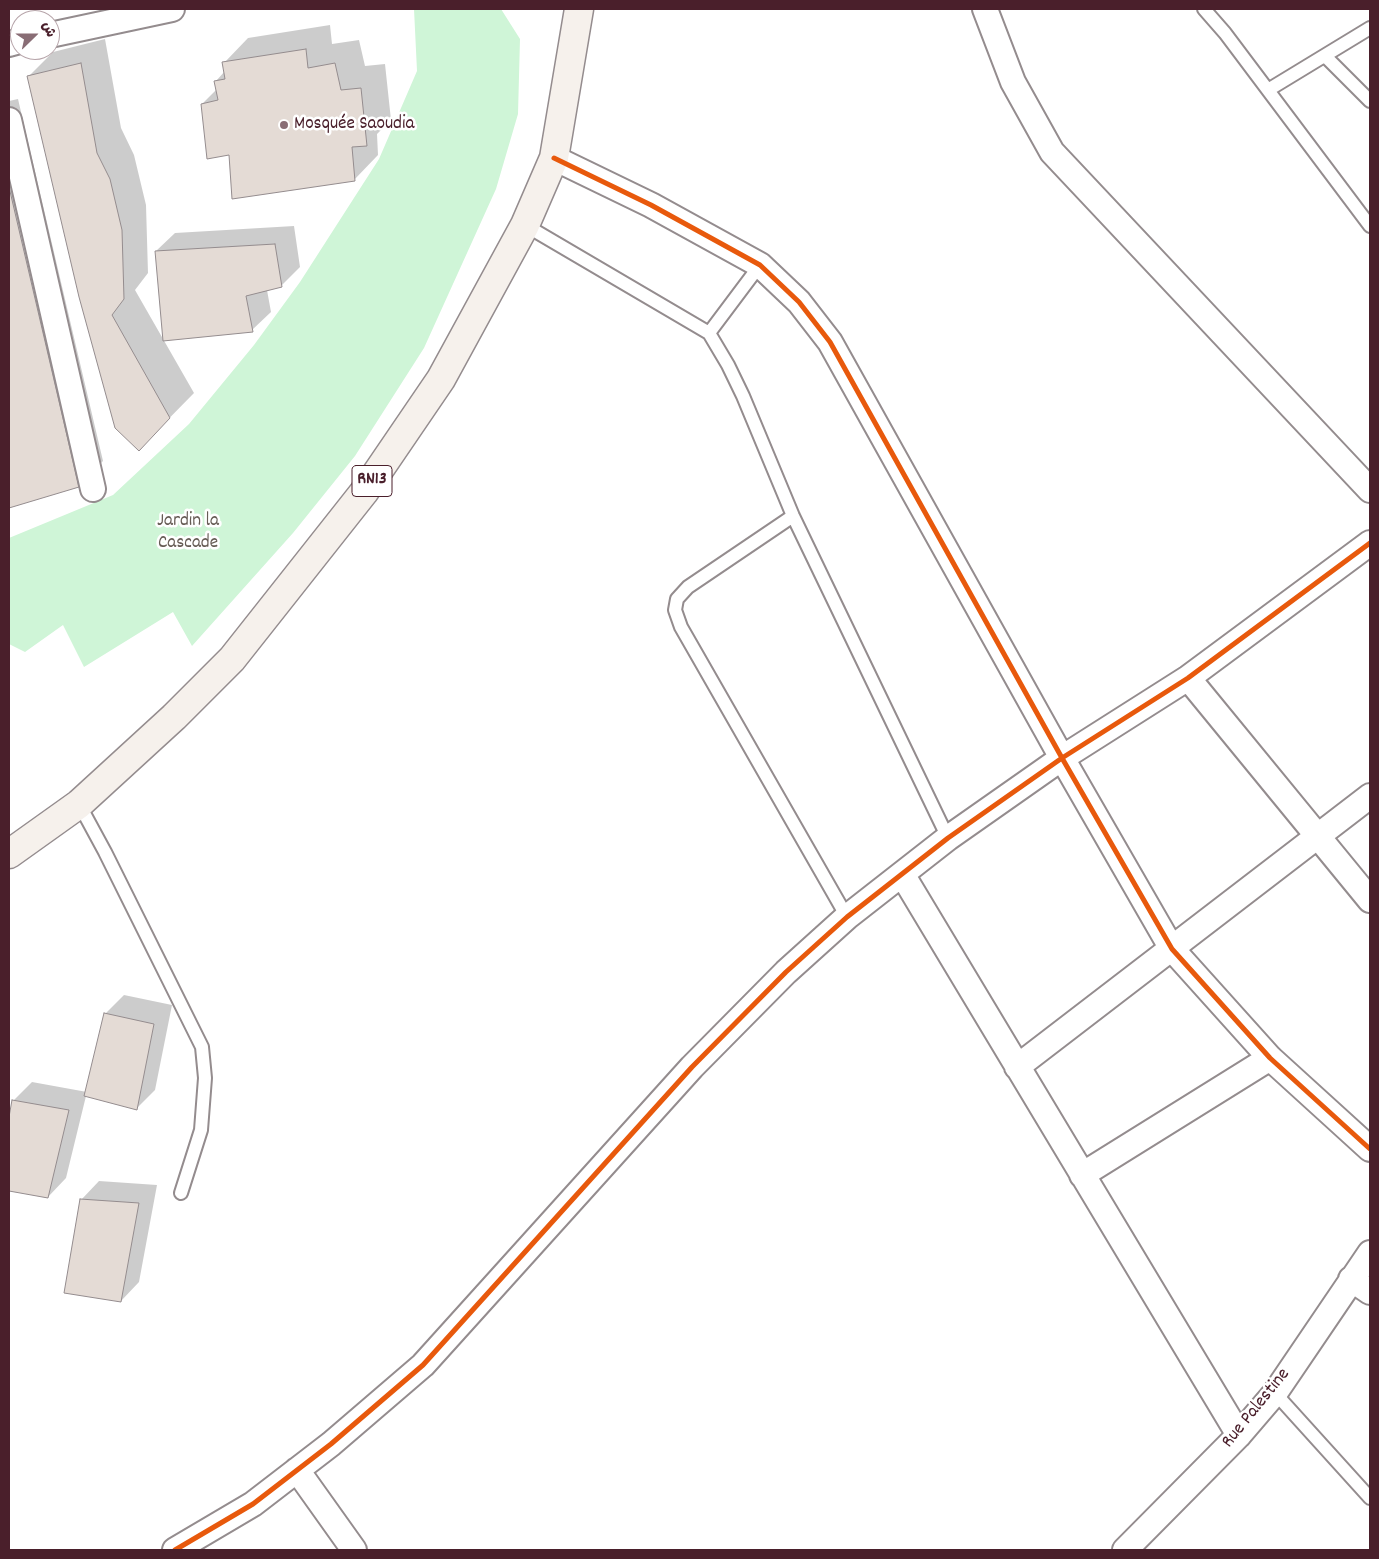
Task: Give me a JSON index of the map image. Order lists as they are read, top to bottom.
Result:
{
  "streets": {
    "main road": ["RN13"],
    "street": ["Rue Palestine"]
  },
  "parks": ["Jardin la Cascade"],
  "places": ["Mosquée Saoudia"],
  "north": "right"
}
